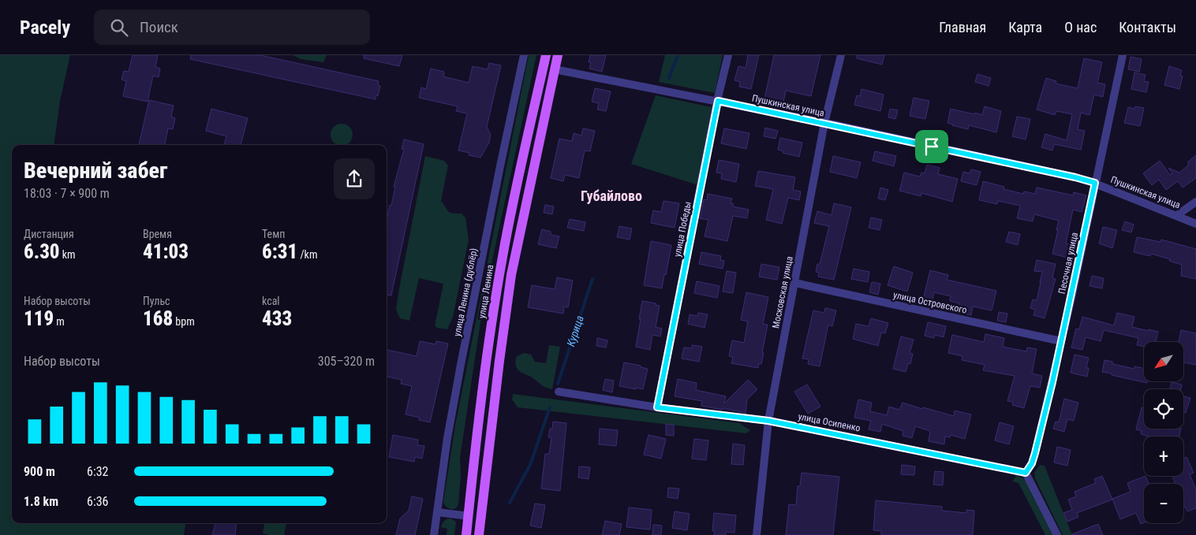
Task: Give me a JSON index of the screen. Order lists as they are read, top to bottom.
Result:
{
  "streets": {
    "main road": ["улица Ленина"],
    "street": [
      "Пушкинская улица",
      "улица Победы",
      "Песочная улица",
      "улица Ленина (дублёр)",
      "Московская улица",
      "улица Островского",
      "улица Осипенко"
    ]
  },
  "crossings": [
    ["Пушкинская улица", "улица Победы"],
    ["Пушкинская улица", "Песочная улица"],
    ["Пушкинская улица", "Московская улица"],
    ["улица Победы", "улица Осипенко"],
    ["Песочная улица", "улица Островского"],
    ["Песочная улица", "улица Осипенко"],
    ["Московская улица", "улица Островского"],
    ["Московская улица", "улица Осипенко"]
  ],
  "districts": ["Губайлово"],
  "water": ["Курица"],
  "north": "bottom left",
  "page": {
    "header": "Pacely",
    "search": "Поиск",
    "nav": [
      "Главная",
      "Карта",
      "О нас",
      "Контакты"
    ],
    "heading": ["Вечерний забег", "18:03 · 7 × 900 m"],
    "stats": [
      ["Дистанция", "6.30 km"],
      ["Время", "41:03"],
      ["Темп", "6:31 /km"],
      ["Набор высоты", "119 m"],
      ["Пульс", "168 bpm"],
      ["kcal", "433"]
    ],
    "map_buttons": ["+", "−"],
    "chart": ["Набор высоты", "305–320 m"],
    "list": [
      {
        "name": "900 m",
        "note": "6:32"
      },
      {
        "name": "1.8 km",
        "note": "6:36"
      }
    ]
  }
}
